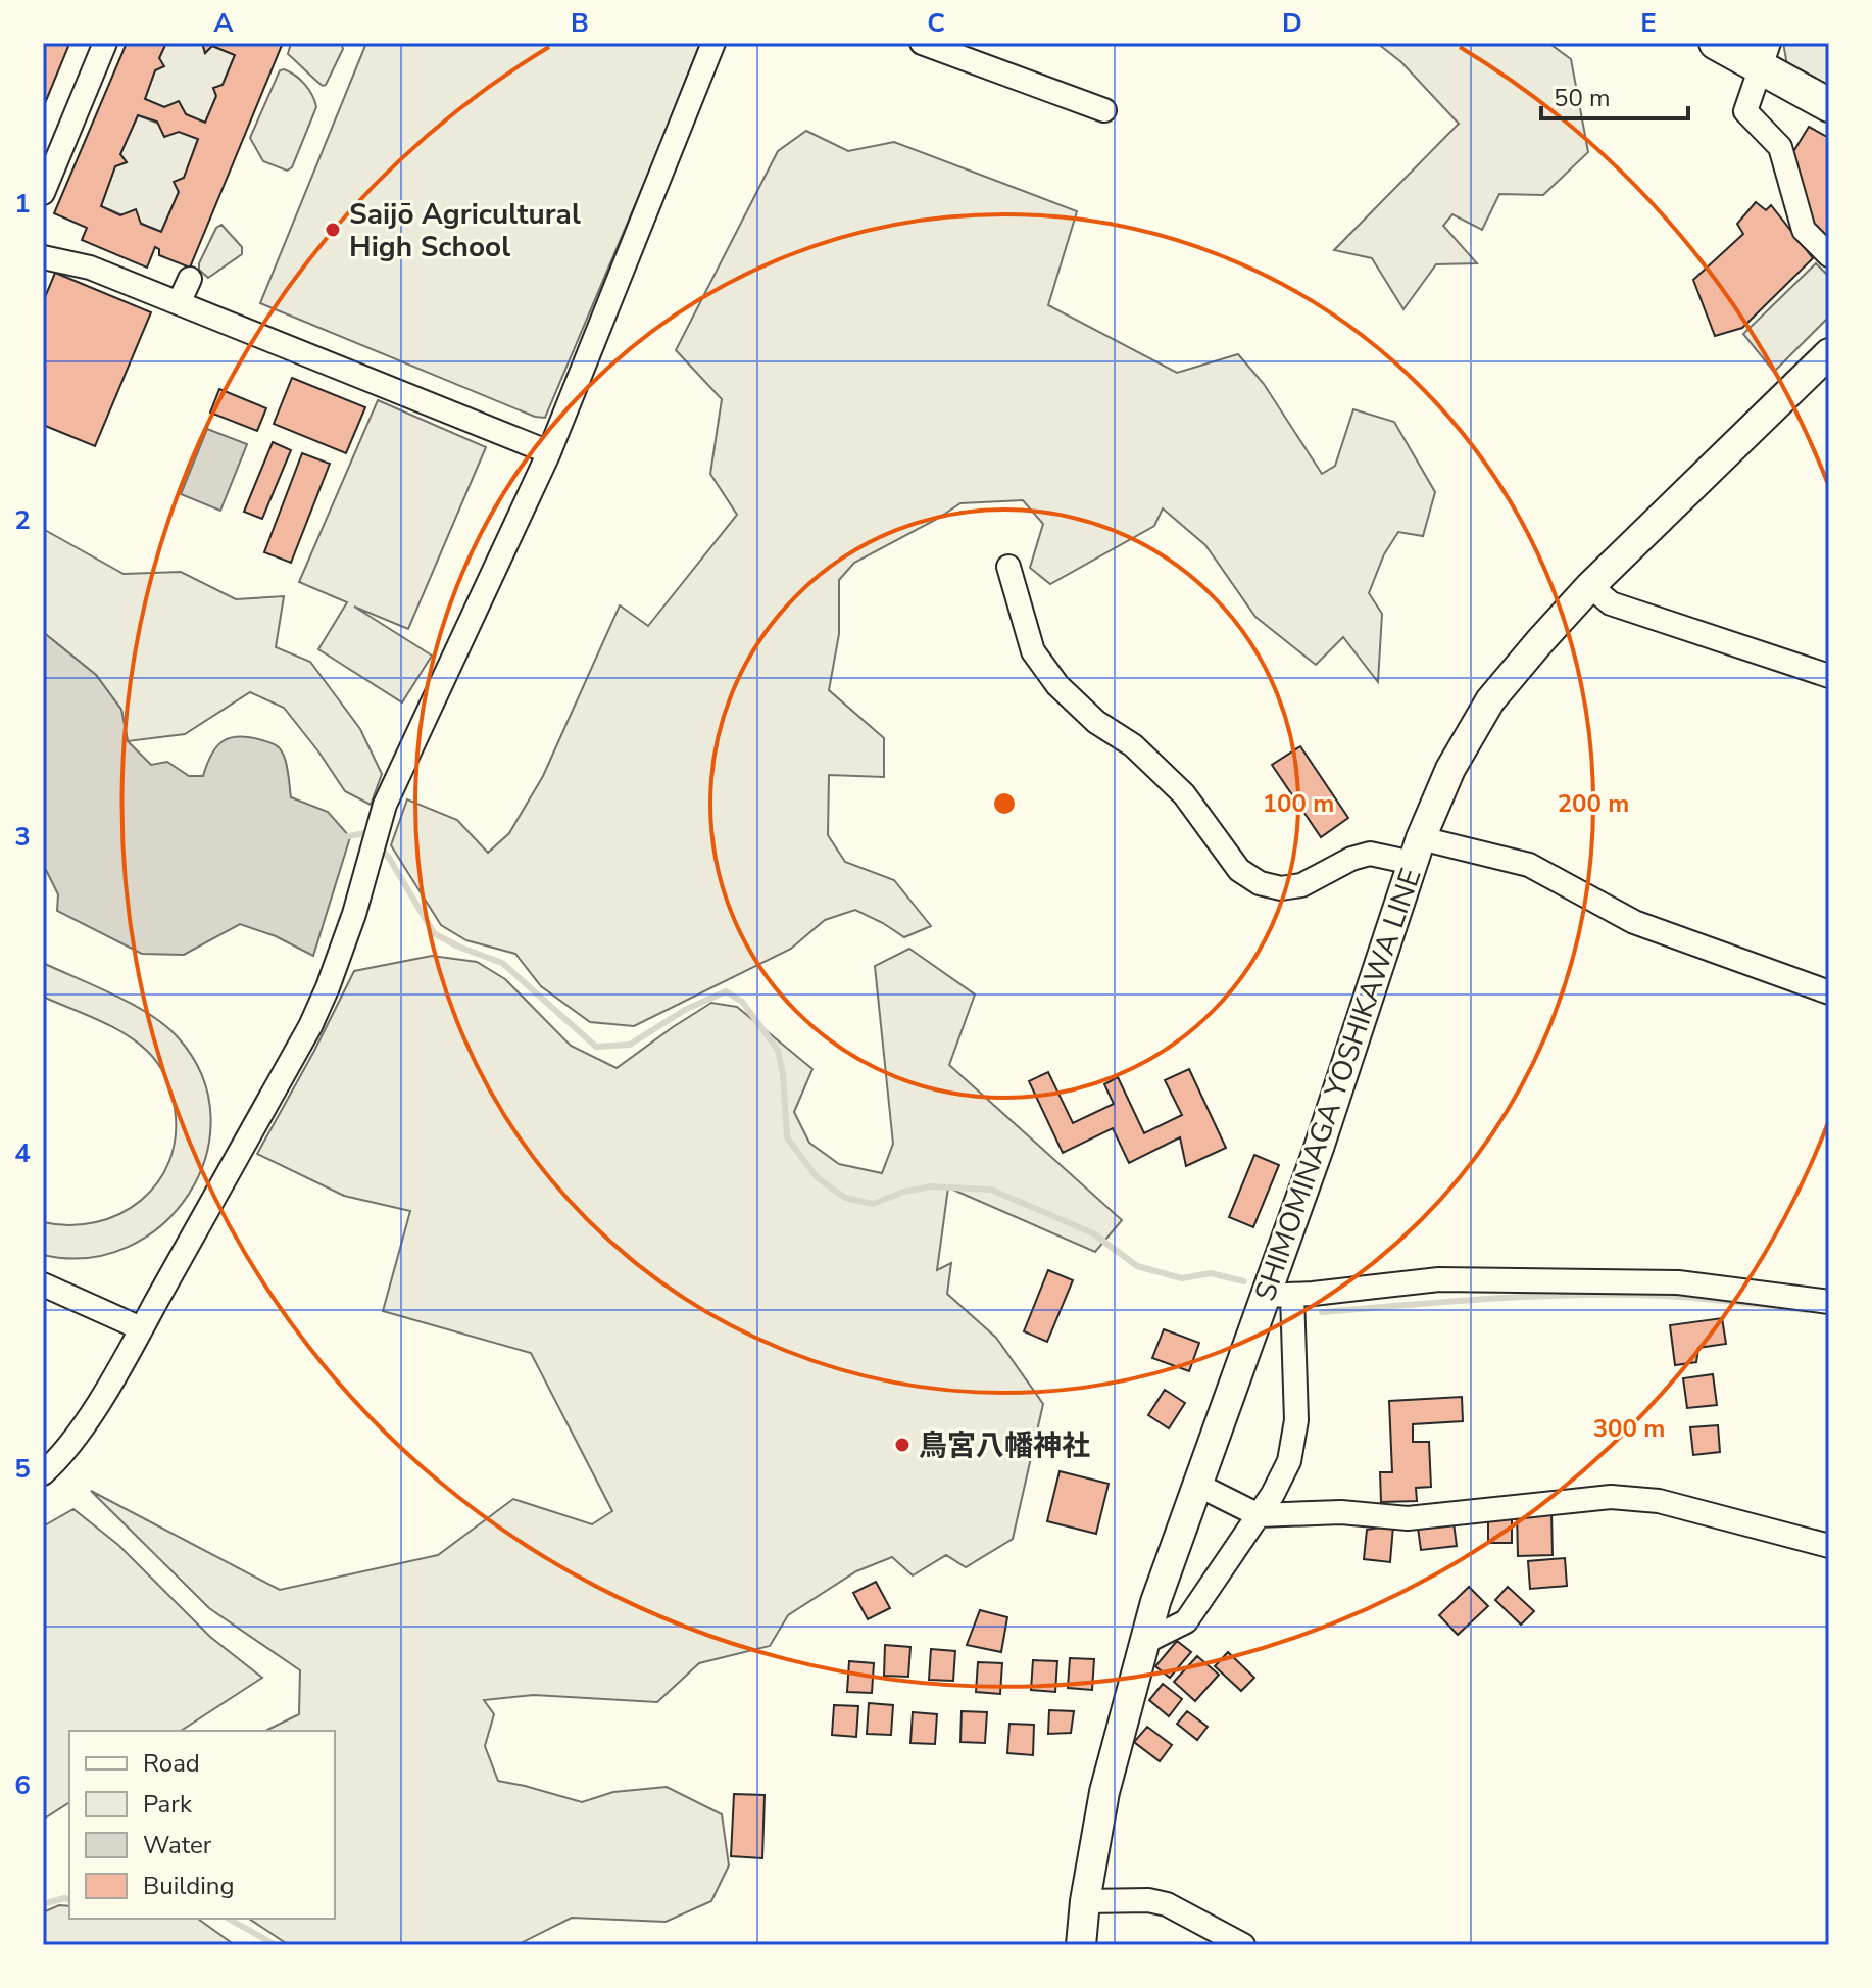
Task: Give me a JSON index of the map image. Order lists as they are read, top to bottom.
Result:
{
  "streets": {
    "main road": ["SHIMOMINAGA YOSHIKAWA LINE"]
  },
  "places": ["Saijō Agricultural High School", "鳥宮八幡神社"],
  "legend": [
    "Road",
    "Park",
    "Water",
    "Building"
  ],
  "scale_bar": "50 m",
  "grid": {
    "columns": [
      "A",
      "B",
      "C",
      "D",
      "E"
    ],
    "rows": [
      "1",
      "2",
      "3",
      "4",
      "5",
      "6"
    ]
  },
  "rings": ["100 m", "200 m", "300 m"]
}
